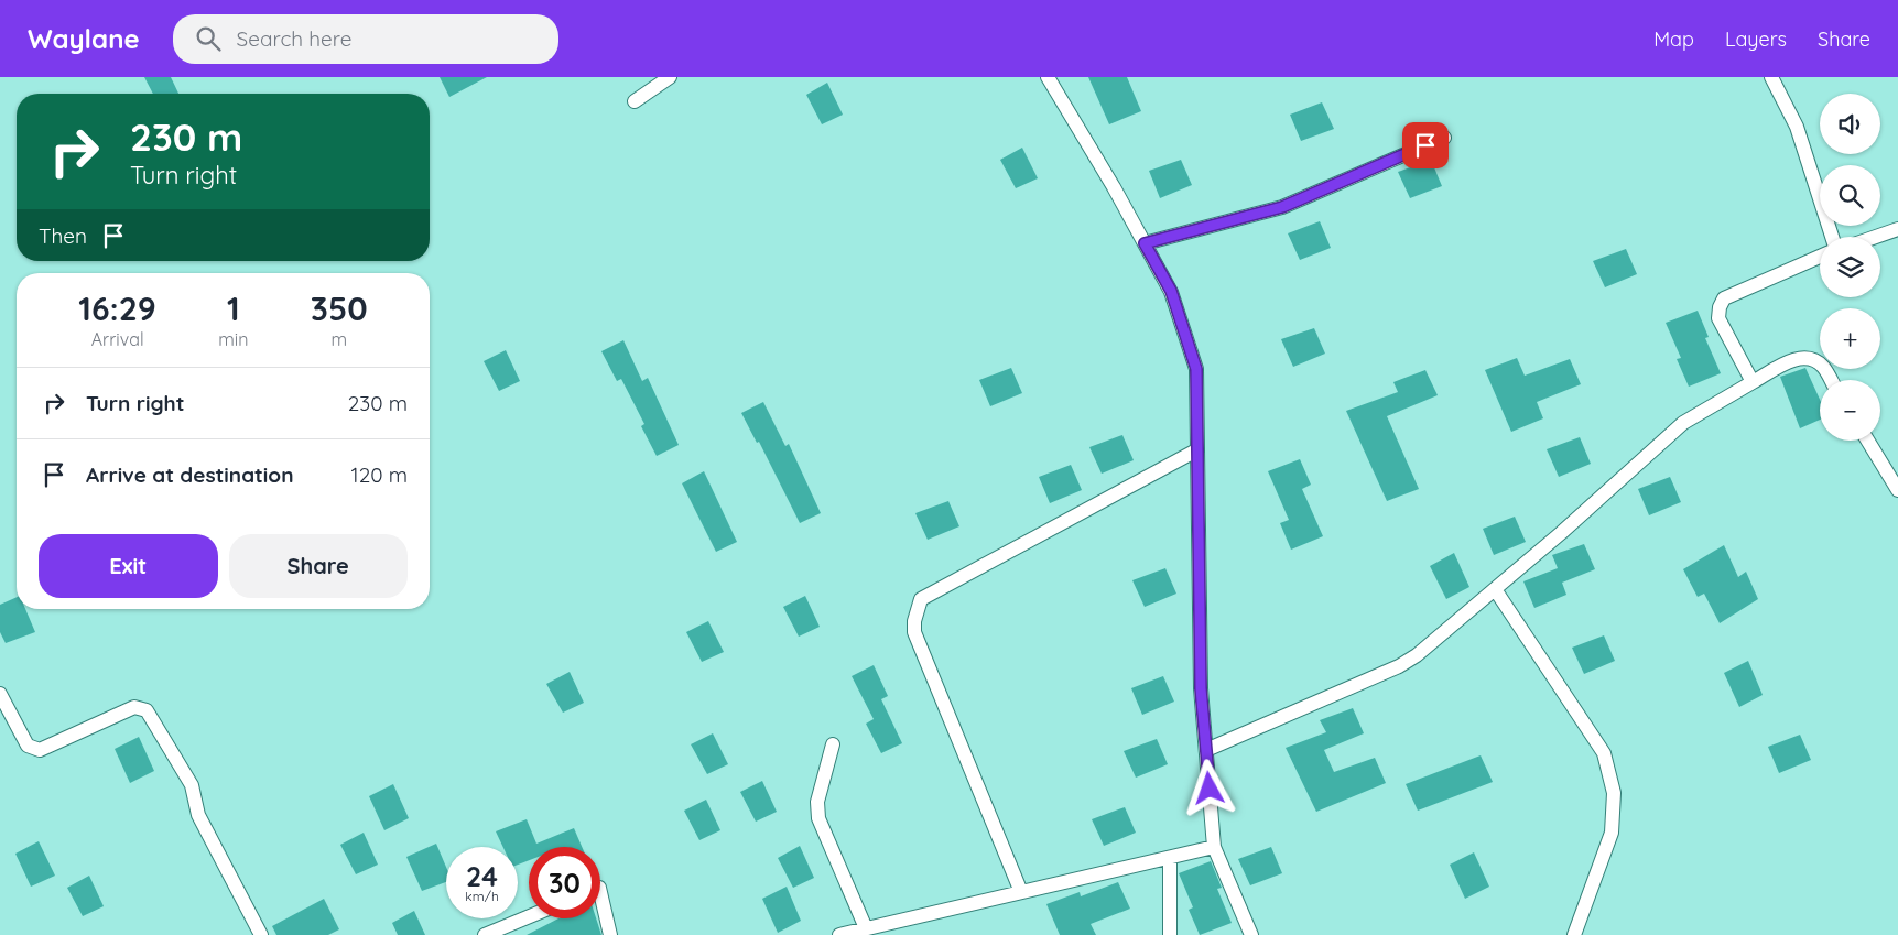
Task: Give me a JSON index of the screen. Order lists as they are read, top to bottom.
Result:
{
  "page": {
    "header": "Waylane",
    "search": "Search here",
    "nav": ["Map", "Layers", "Share"],
    "map_buttons": ["+", "−"],
    "turn": ["230 m", "Turn right"],
    "then": "Then",
    "eta": [
      "16:29",
      "Arrival",
      "1",
      "min",
      "350",
      "m"
    ],
    "list": [
      {
        "name": "Turn right",
        "value": "230 m"
      },
      {
        "name": "Arrive at destination",
        "value": "120 m"
      }
    ],
    "buttons": ["Exit", "Share"],
    "speed": "24 km/h",
    "limit": "30"
  }
}
